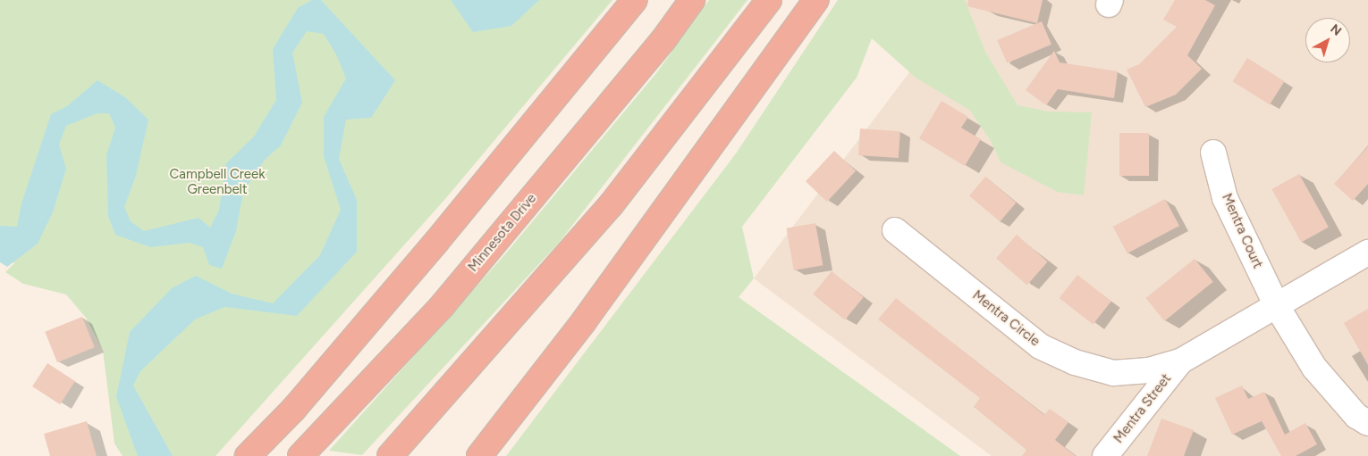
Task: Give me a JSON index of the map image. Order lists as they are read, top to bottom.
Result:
{
  "streets": {
    "highway": ["Minnesota Drive"],
    "street": ["Mentra Court", "Mentra Circle", "Mentra Street"]
  },
  "crossings": [
    ["Mentra Court", "Mentra Circle"],
    ["Mentra Circle", "Mentra Street"]
  ],
  "parks": ["Campbell Creek Greenbelt"],
  "north": "top right"
}
